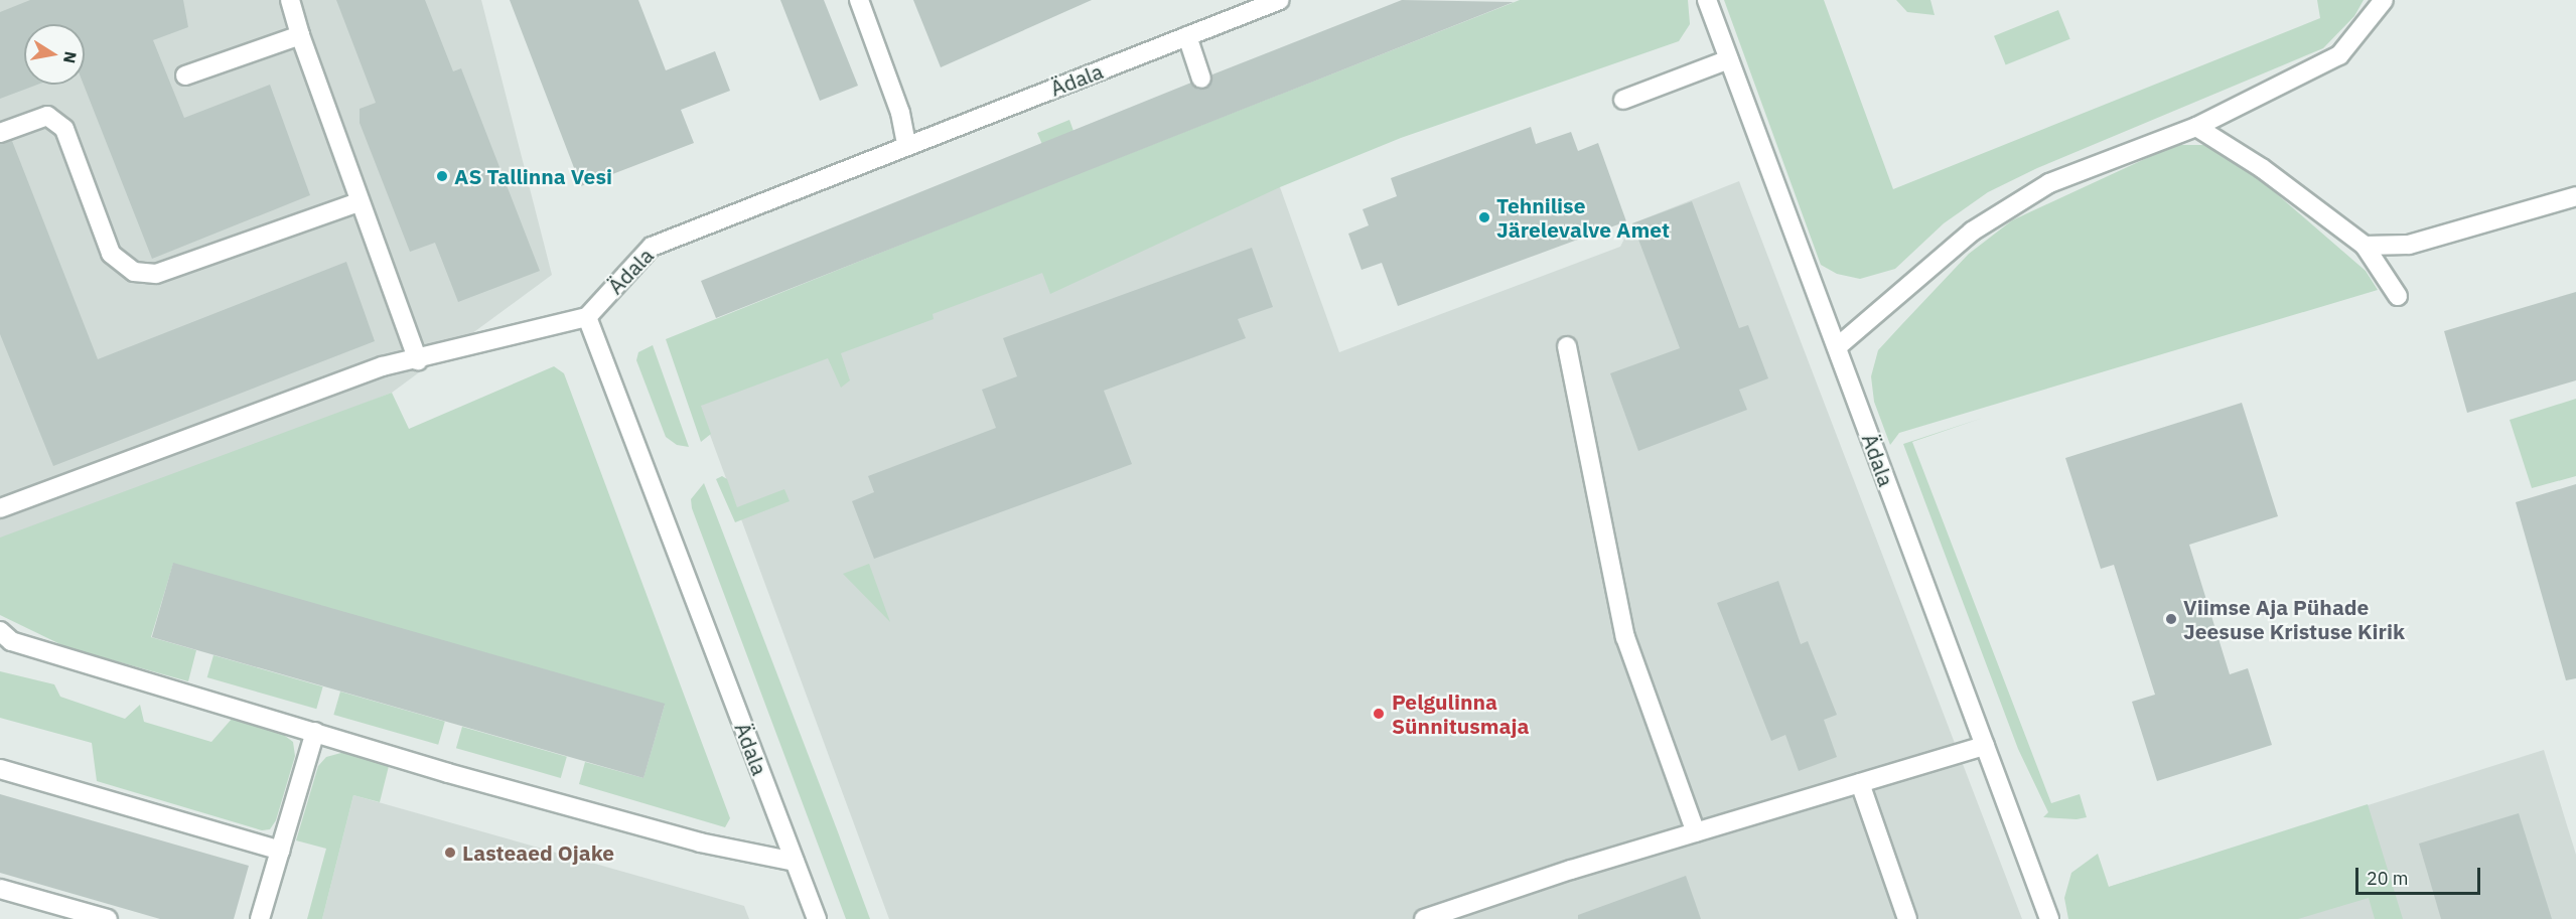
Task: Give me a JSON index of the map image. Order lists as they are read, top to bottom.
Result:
{
  "streets": {
    "street": ["Ädala"]
  },
  "places": [
    "AS Tallinna Vesi",
    "Tehnilise Järelevalve Amet",
    "Viimse Aja Pühade Jeesuse Kristuse Kirik",
    "Pelgulinna Sünnitusmaja",
    "Lasteaed Ojake"
  ],
  "scale_bar": "20 m",
  "north": "right"
}
